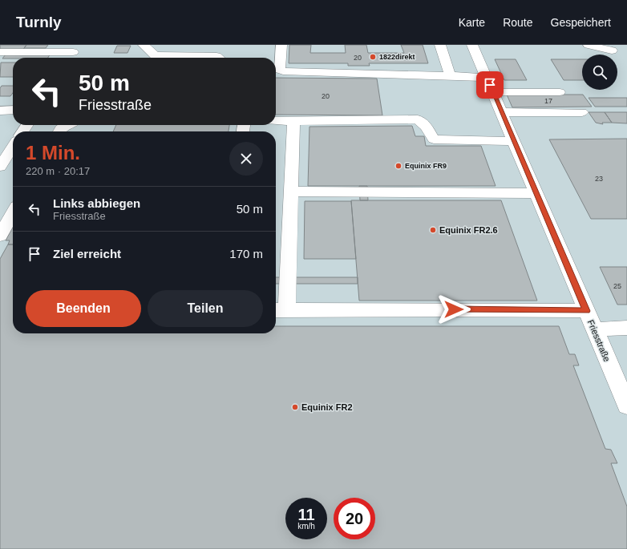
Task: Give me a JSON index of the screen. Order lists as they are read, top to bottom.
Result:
{
  "streets": {
    "street": ["Friesstraße"]
  },
  "places": [
    "1822direkt",
    "Equinix FR9",
    "Equinix FR2.6",
    "Equinix FR2"
  ],
  "house_numbers": [
    "20",
    "20",
    "17",
    "23",
    "25"
  ],
  "page": {
    "header": "Turnly",
    "nav": ["Karte", "Route", "Gespeichert"],
    "turn": ["50 m", "Friesstraße"],
    "heading": ["1 Min.", "220 m · 20:17"],
    "list": [
      {
        "name": "Links abbiegen",
        "note": "Friesstraße",
        "value": "50 m"
      },
      {
        "name": "Ziel erreicht",
        "value": "170 m"
      }
    ],
    "buttons": ["Beenden", "Teilen"],
    "speed": "11 km/h",
    "limit": "20"
  }
}
